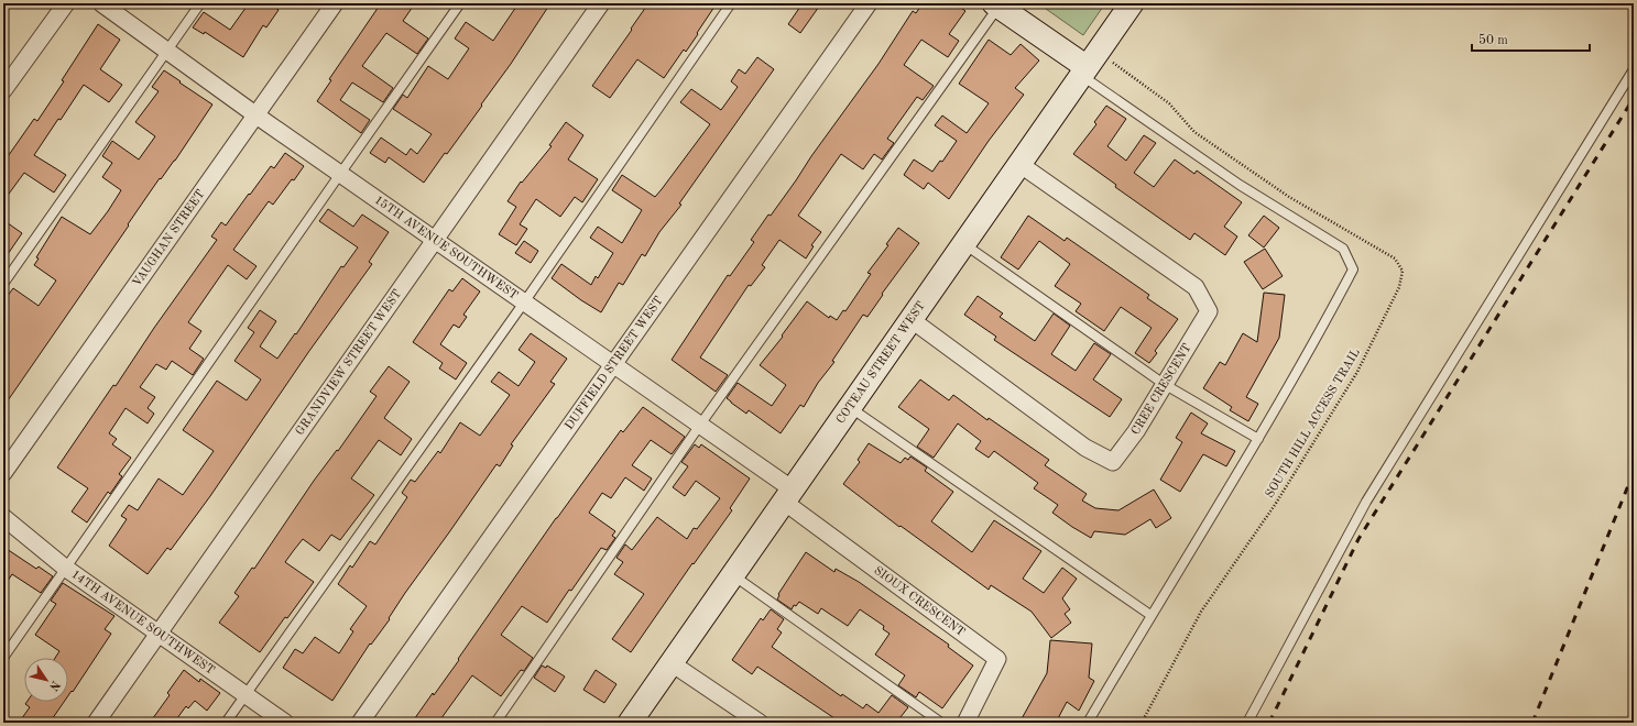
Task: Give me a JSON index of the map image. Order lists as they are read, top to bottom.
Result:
{
  "streets": {
    "street": [
      "VAUGHAN STREET",
      "15TH AVENUE SOUTHWEST",
      "GRANDVIEW STREET WEST",
      "DUFFIELD STREET WEST",
      "COTEAU STREET WEST",
      "CREE CRESCENT",
      "SIOUX CRESCENT",
      "14TH AVENUE SOUTHWEST"
    ],
    "path": ["SOUTH HILL ACCESS TRAIL"]
  },
  "crossings": [
    ["VAUGHAN STREET", "15TH AVENUE SOUTHWEST"],
    ["15TH AVENUE SOUTHWEST", "GRANDVIEW STREET WEST"],
    ["15TH AVENUE SOUTHWEST", "DUFFIELD STREET WEST"],
    ["15TH AVENUE SOUTHWEST", "COTEAU STREET WEST"],
    ["15TH AVENUE SOUTHWEST", "SIOUX CRESCENT"],
    ["GRANDVIEW STREET WEST", "14TH AVENUE SOUTHWEST"],
    ["COTEAU STREET WEST", "CREE CRESCENT"],
    ["COTEAU STREET WEST", "SOUTH HILL ACCESS TRAIL"],
    ["COTEAU STREET WEST", "SIOUX CRESCENT"]
  ],
  "scale_bar": "50 m",
  "north": "bottom right"
}
